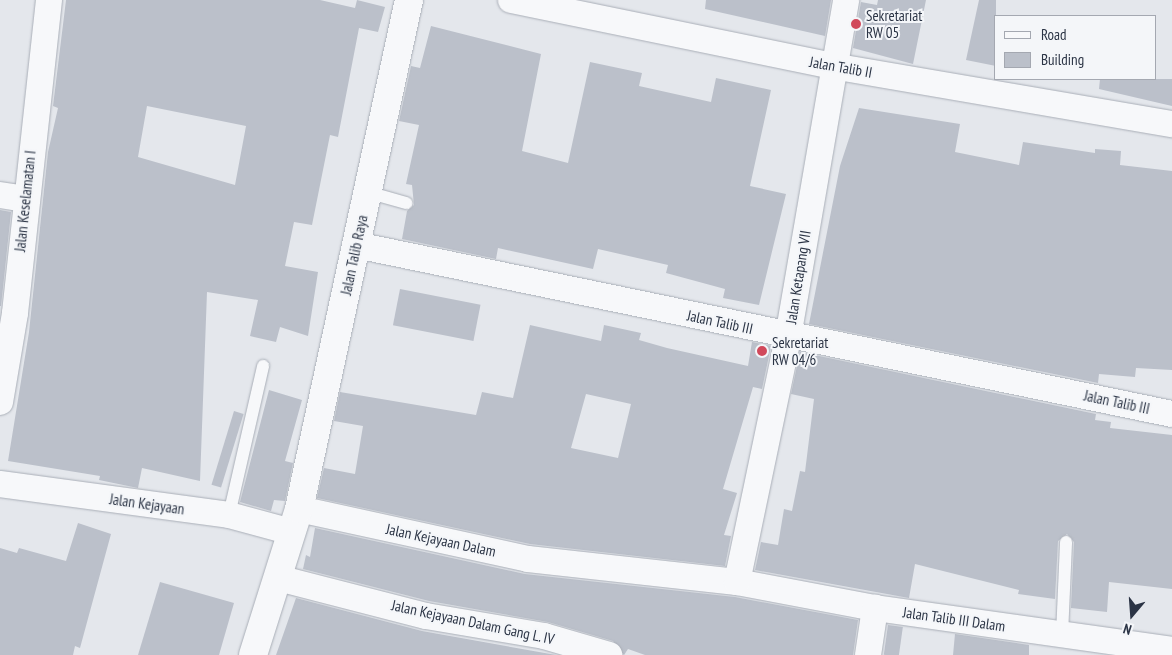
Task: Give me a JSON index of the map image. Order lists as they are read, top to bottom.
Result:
{
  "streets": {
    "street": [
      "Jalan Talib II",
      "Jalan Keselamatan I",
      "Jalan Talib Raya",
      "Jalan Ketapang VII",
      "Jalan Talib III",
      "Jalan Kejayaan",
      "Jalan Kejayaan Dalam",
      "Jalan Talib III Dalam",
      "Jalan Kejayaan Dalam Gang L. IV"
    ]
  },
  "crossings": [
    ["Jalan Talib II", "Jalan Ketapang VII"],
    ["Jalan Talib Raya", "Jalan Talib III"],
    ["Jalan Talib Raya", "Jalan Kejayaan"],
    ["Jalan Talib Raya", "Jalan Kejayaan Dalam"],
    ["Jalan Ketapang VII", "Jalan Talib III"],
    ["Jalan Ketapang VII", "Jalan Kejayaan Dalam"],
    ["Jalan Ketapang VII", "Jalan Talib III Dalam"],
    ["Jalan Kejayaan", "Jalan Kejayaan Dalam"],
    ["Jalan Kejayaan Dalam", "Jalan Talib III Dalam"]
  ],
  "places": ["Sekretariat RW 05", "Sekretariat RW 04/6"],
  "legend": ["Road", "Building"],
  "north": "bottom"
}
